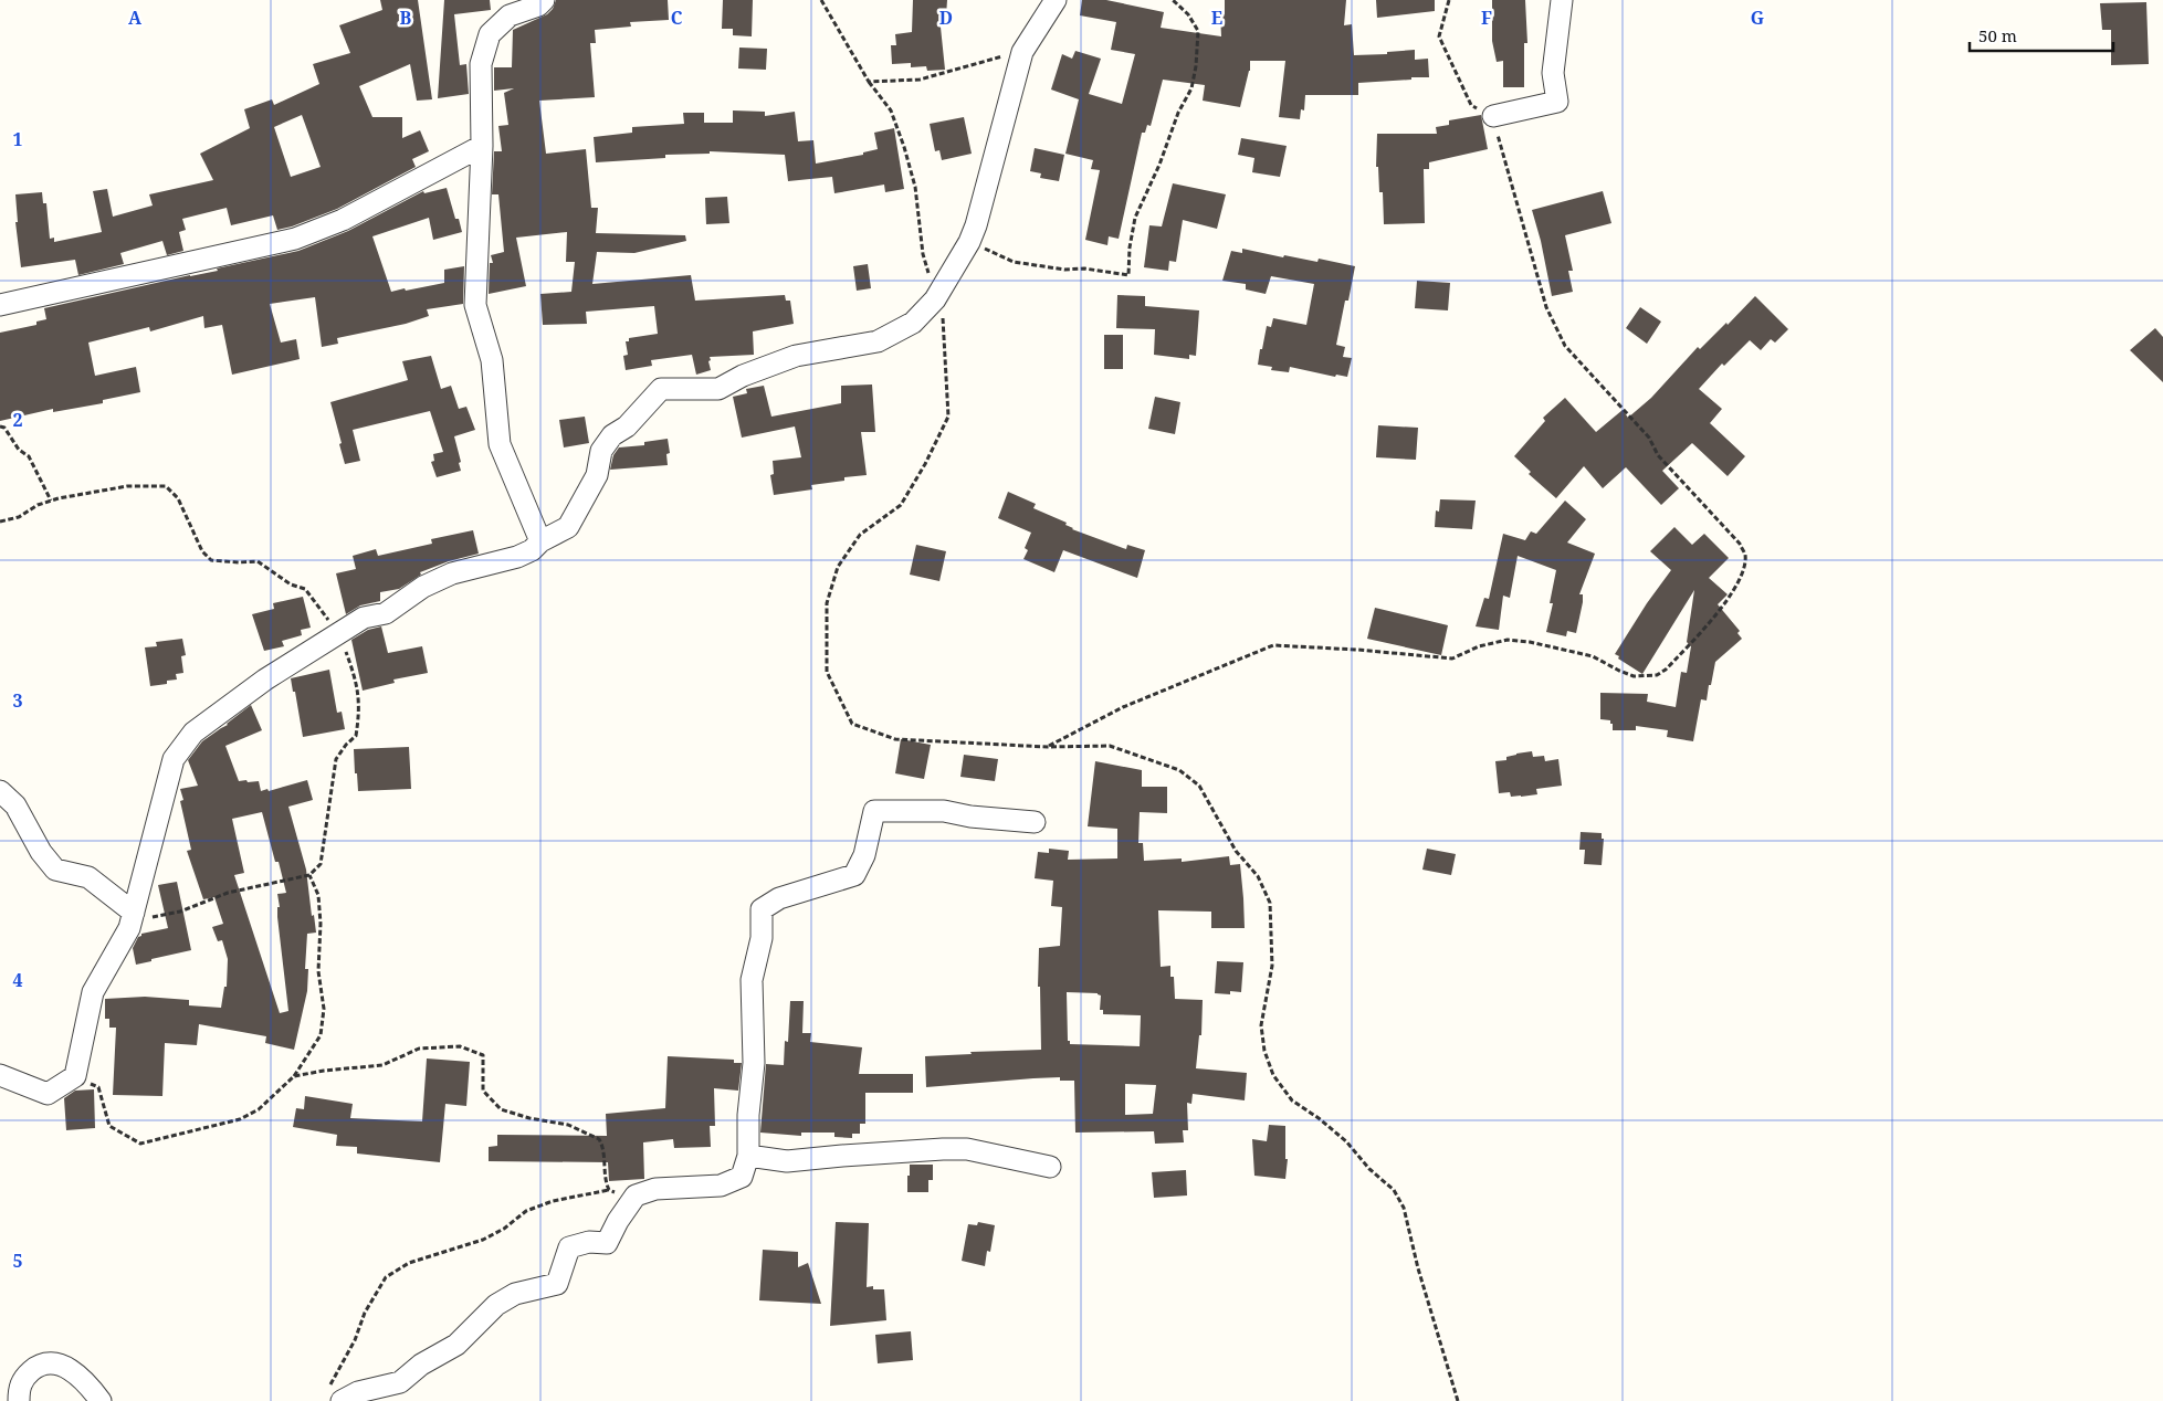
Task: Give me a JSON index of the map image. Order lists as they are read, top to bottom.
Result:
{
  "scale_bar": "50 m",
  "grid": {
    "columns": [
      "A",
      "B",
      "C",
      "D",
      "E",
      "F",
      "G"
    ],
    "rows": [
      "1",
      "2",
      "3",
      "4",
      "5"
    ]
  }
}
